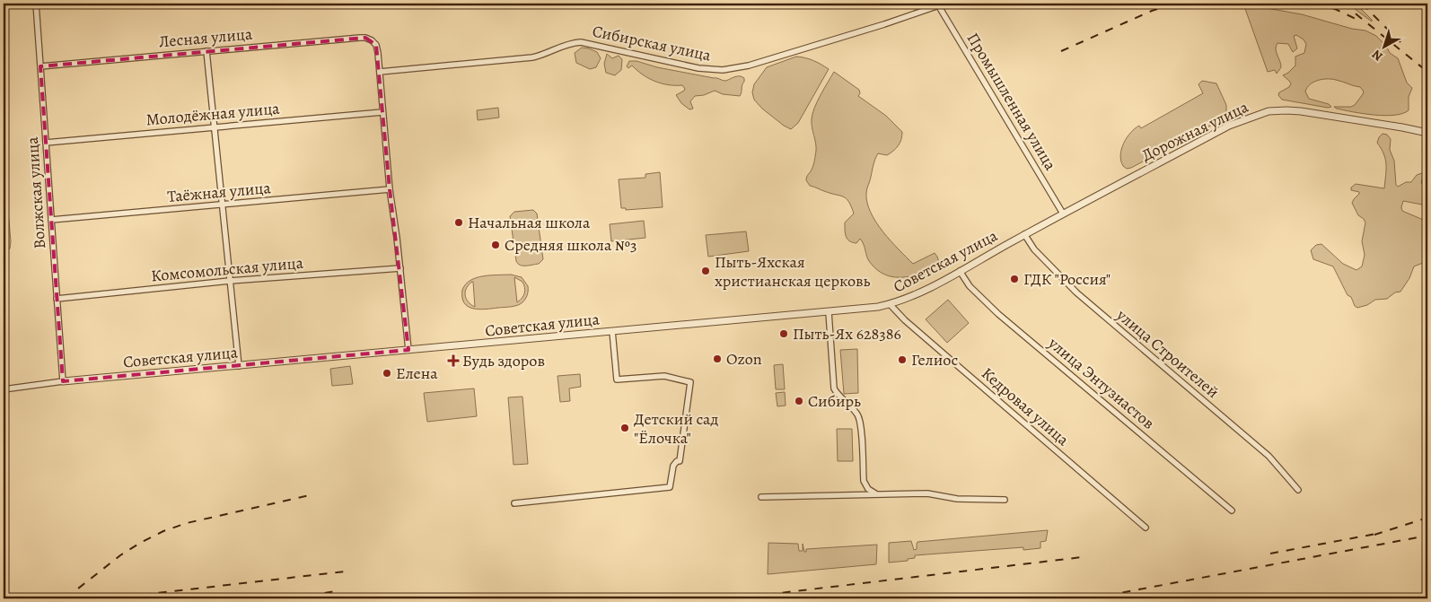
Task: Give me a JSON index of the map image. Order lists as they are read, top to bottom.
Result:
{
  "streets": {
    "street": [
      "Лесная улица",
      "Сибирская улица",
      "Промышленная улица",
      "Молодёжная улица",
      "Дорожная улица",
      "Таёжная улица",
      "Волжская улица",
      "Советская улица",
      "Комсомольская улица",
      "улица Строителей",
      "улица Энтузиастов",
      "Кедровая улица"
    ]
  },
  "crossings": [
    ["Лесная улица", "Сибирская улица"],
    ["Лесная улица", "Волжская улица"],
    ["Сибирская улица", "Промышленная улица"],
    ["Промышленная улица", "Дорожная улица"],
    ["Промышленная улица", "Советская улица"],
    ["Молодёжная улица", "Волжская улица"],
    ["Дорожная улица", "Советская улица"],
    ["Таёжная улица", "Волжская улица"],
    ["Волжская улица", "Советская улица"],
    ["Волжская улица", "Комсомольская улица"],
    ["Советская улица", "улица Строителей"],
    ["Советская улица", "улица Энтузиастов"],
    ["Советская улица", "Кедровая улица"]
  ],
  "places": {
    "other": [
      "Начальная школа",
      "Средняя школа №3",
      "Пыть-Яхская христианская церковь",
      "ГДК \"Россия\"",
      "Пыть-Ях 628386",
      "Ozon",
      "Гелиос",
      "Елена",
      "Сибирь",
      "Детский сад \"Ёлочка\""
    ],
    "health": ["Будь здоров"]
  },
  "north": "bottom left"
}
